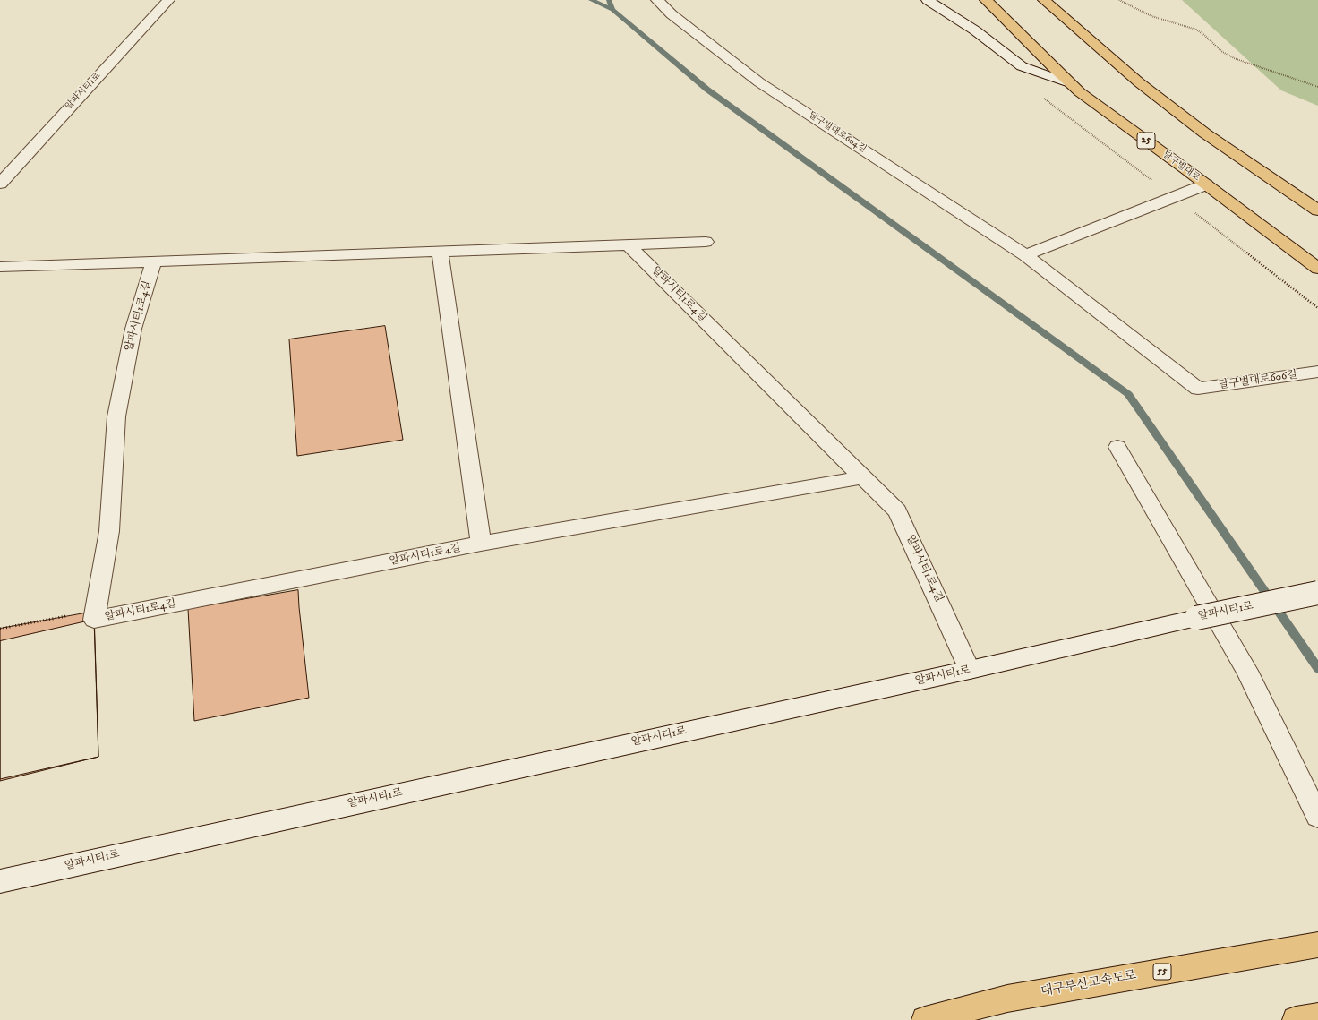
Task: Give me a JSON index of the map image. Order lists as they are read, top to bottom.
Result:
{
  "streets": {
    "main road": [
      "25",
      "달구벌대로",
      "55",
      "대구부산고속도로"
    ],
    "street": [
      "알파시티1로",
      "달구벌대로604길",
      "알파시티1로4길",
      "달구벌대로606길"
    ]
  },
  "crossings": [
    ["알파시티1로", "알파시티1로4길"],
    ["달구벌대로604길", "달구벌대로606길"]
  ]
}
